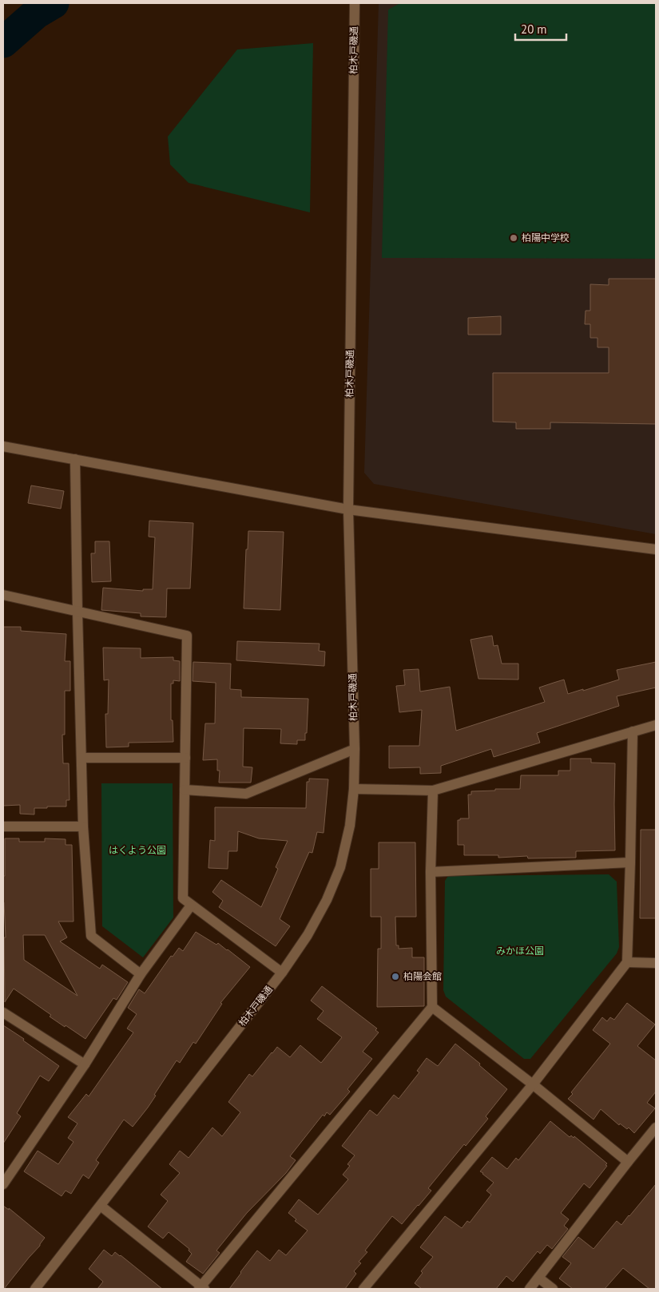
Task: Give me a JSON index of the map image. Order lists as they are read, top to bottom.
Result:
{
  "streets": {
    "street": ["柏木戸磯通"]
  },
  "parks": ["はくよう公園", "みかほ公園"],
  "places": ["柏陽中学校", "柏陽会館"],
  "scale_bar": "20 m"
}
